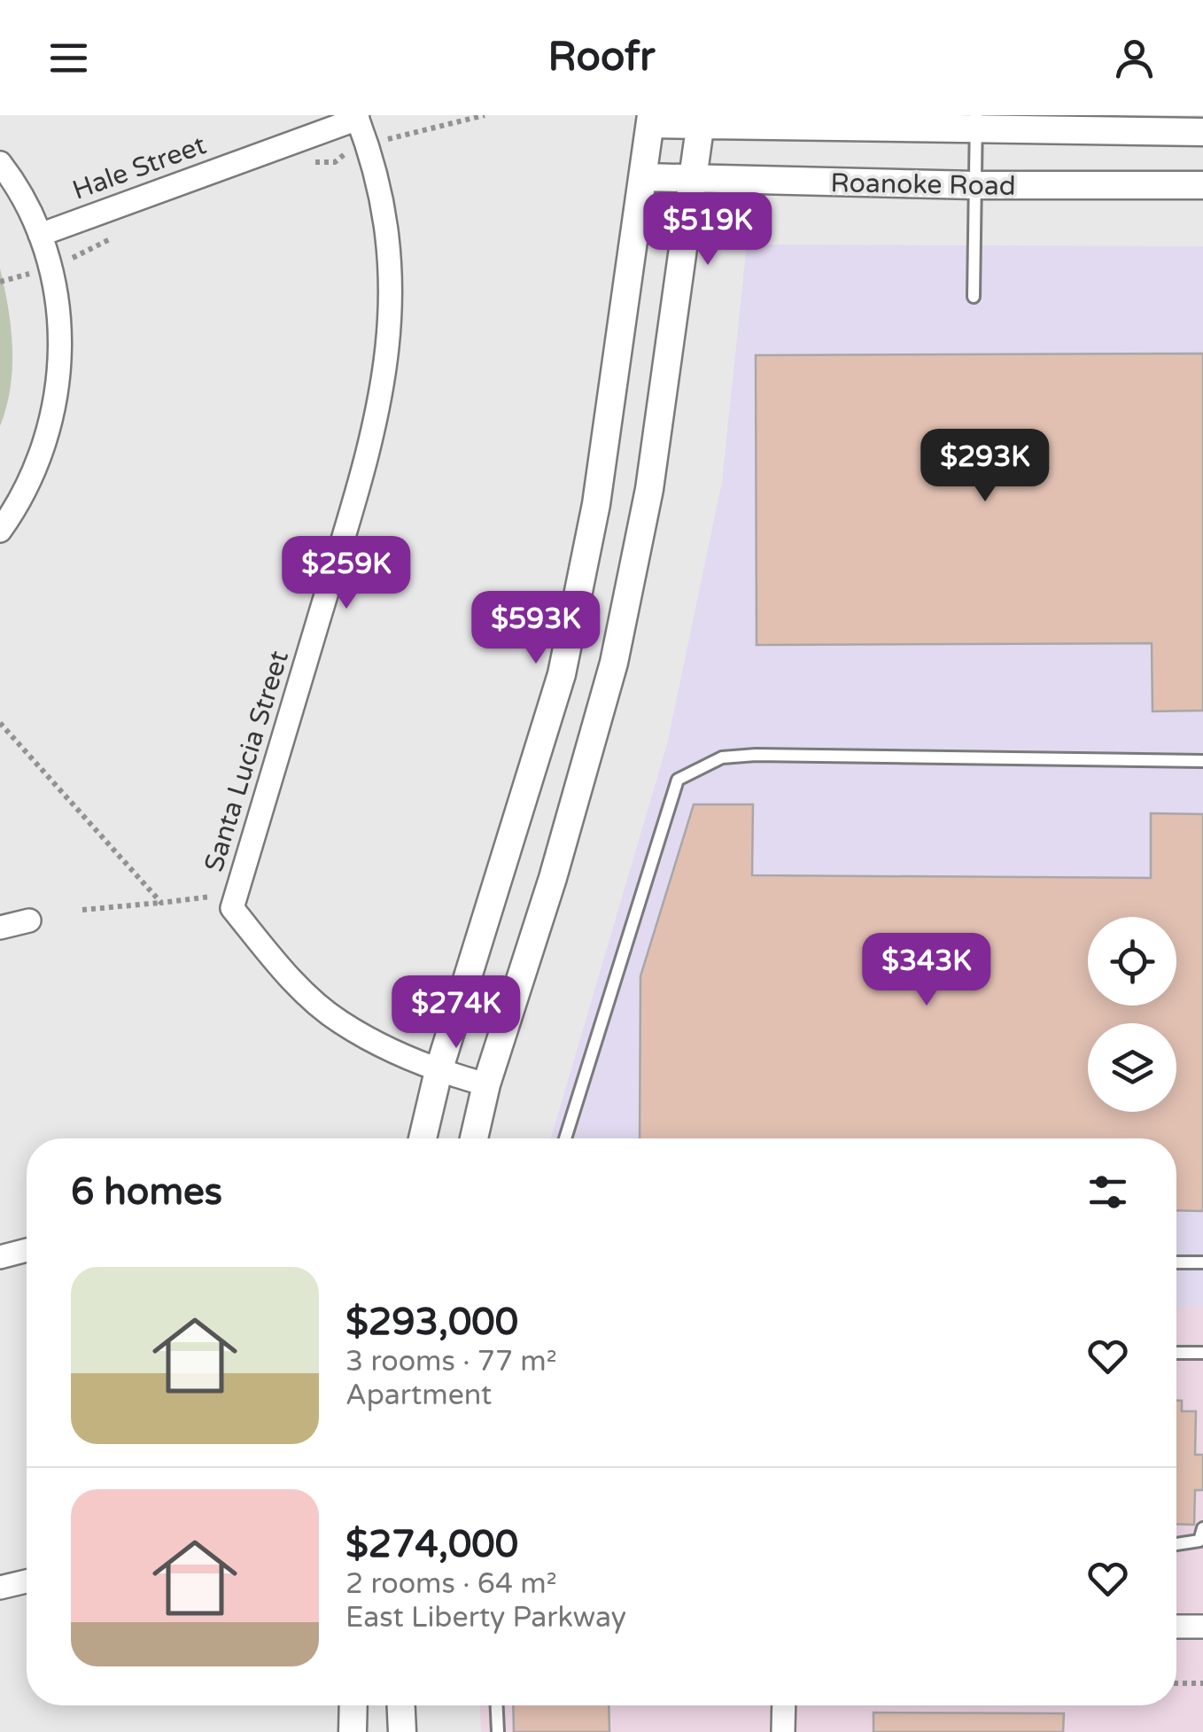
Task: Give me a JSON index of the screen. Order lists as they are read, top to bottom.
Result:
{
  "streets": {
    "street": ["Hale Street", "Roanoke Road", "Santa Lucia Street"]
  },
  "crossings": [
    ["Hale Street", "Santa Lucia Street"]
  ],
  "page": {
    "header": "Roofr",
    "price": [
      "$519K",
      "$293K",
      "$259K",
      "$593K",
      "$343K",
      "$274K"
    ],
    "heading": "6 homes",
    "list": [
      {
        "name": "$293,000",
        "note": "3 rooms · 77 m² · Apartment"
      },
      {
        "name": "$274,000",
        "note": "2 rooms · 64 m² · East Liberty Parkway"
      }
    ]
  }
}
